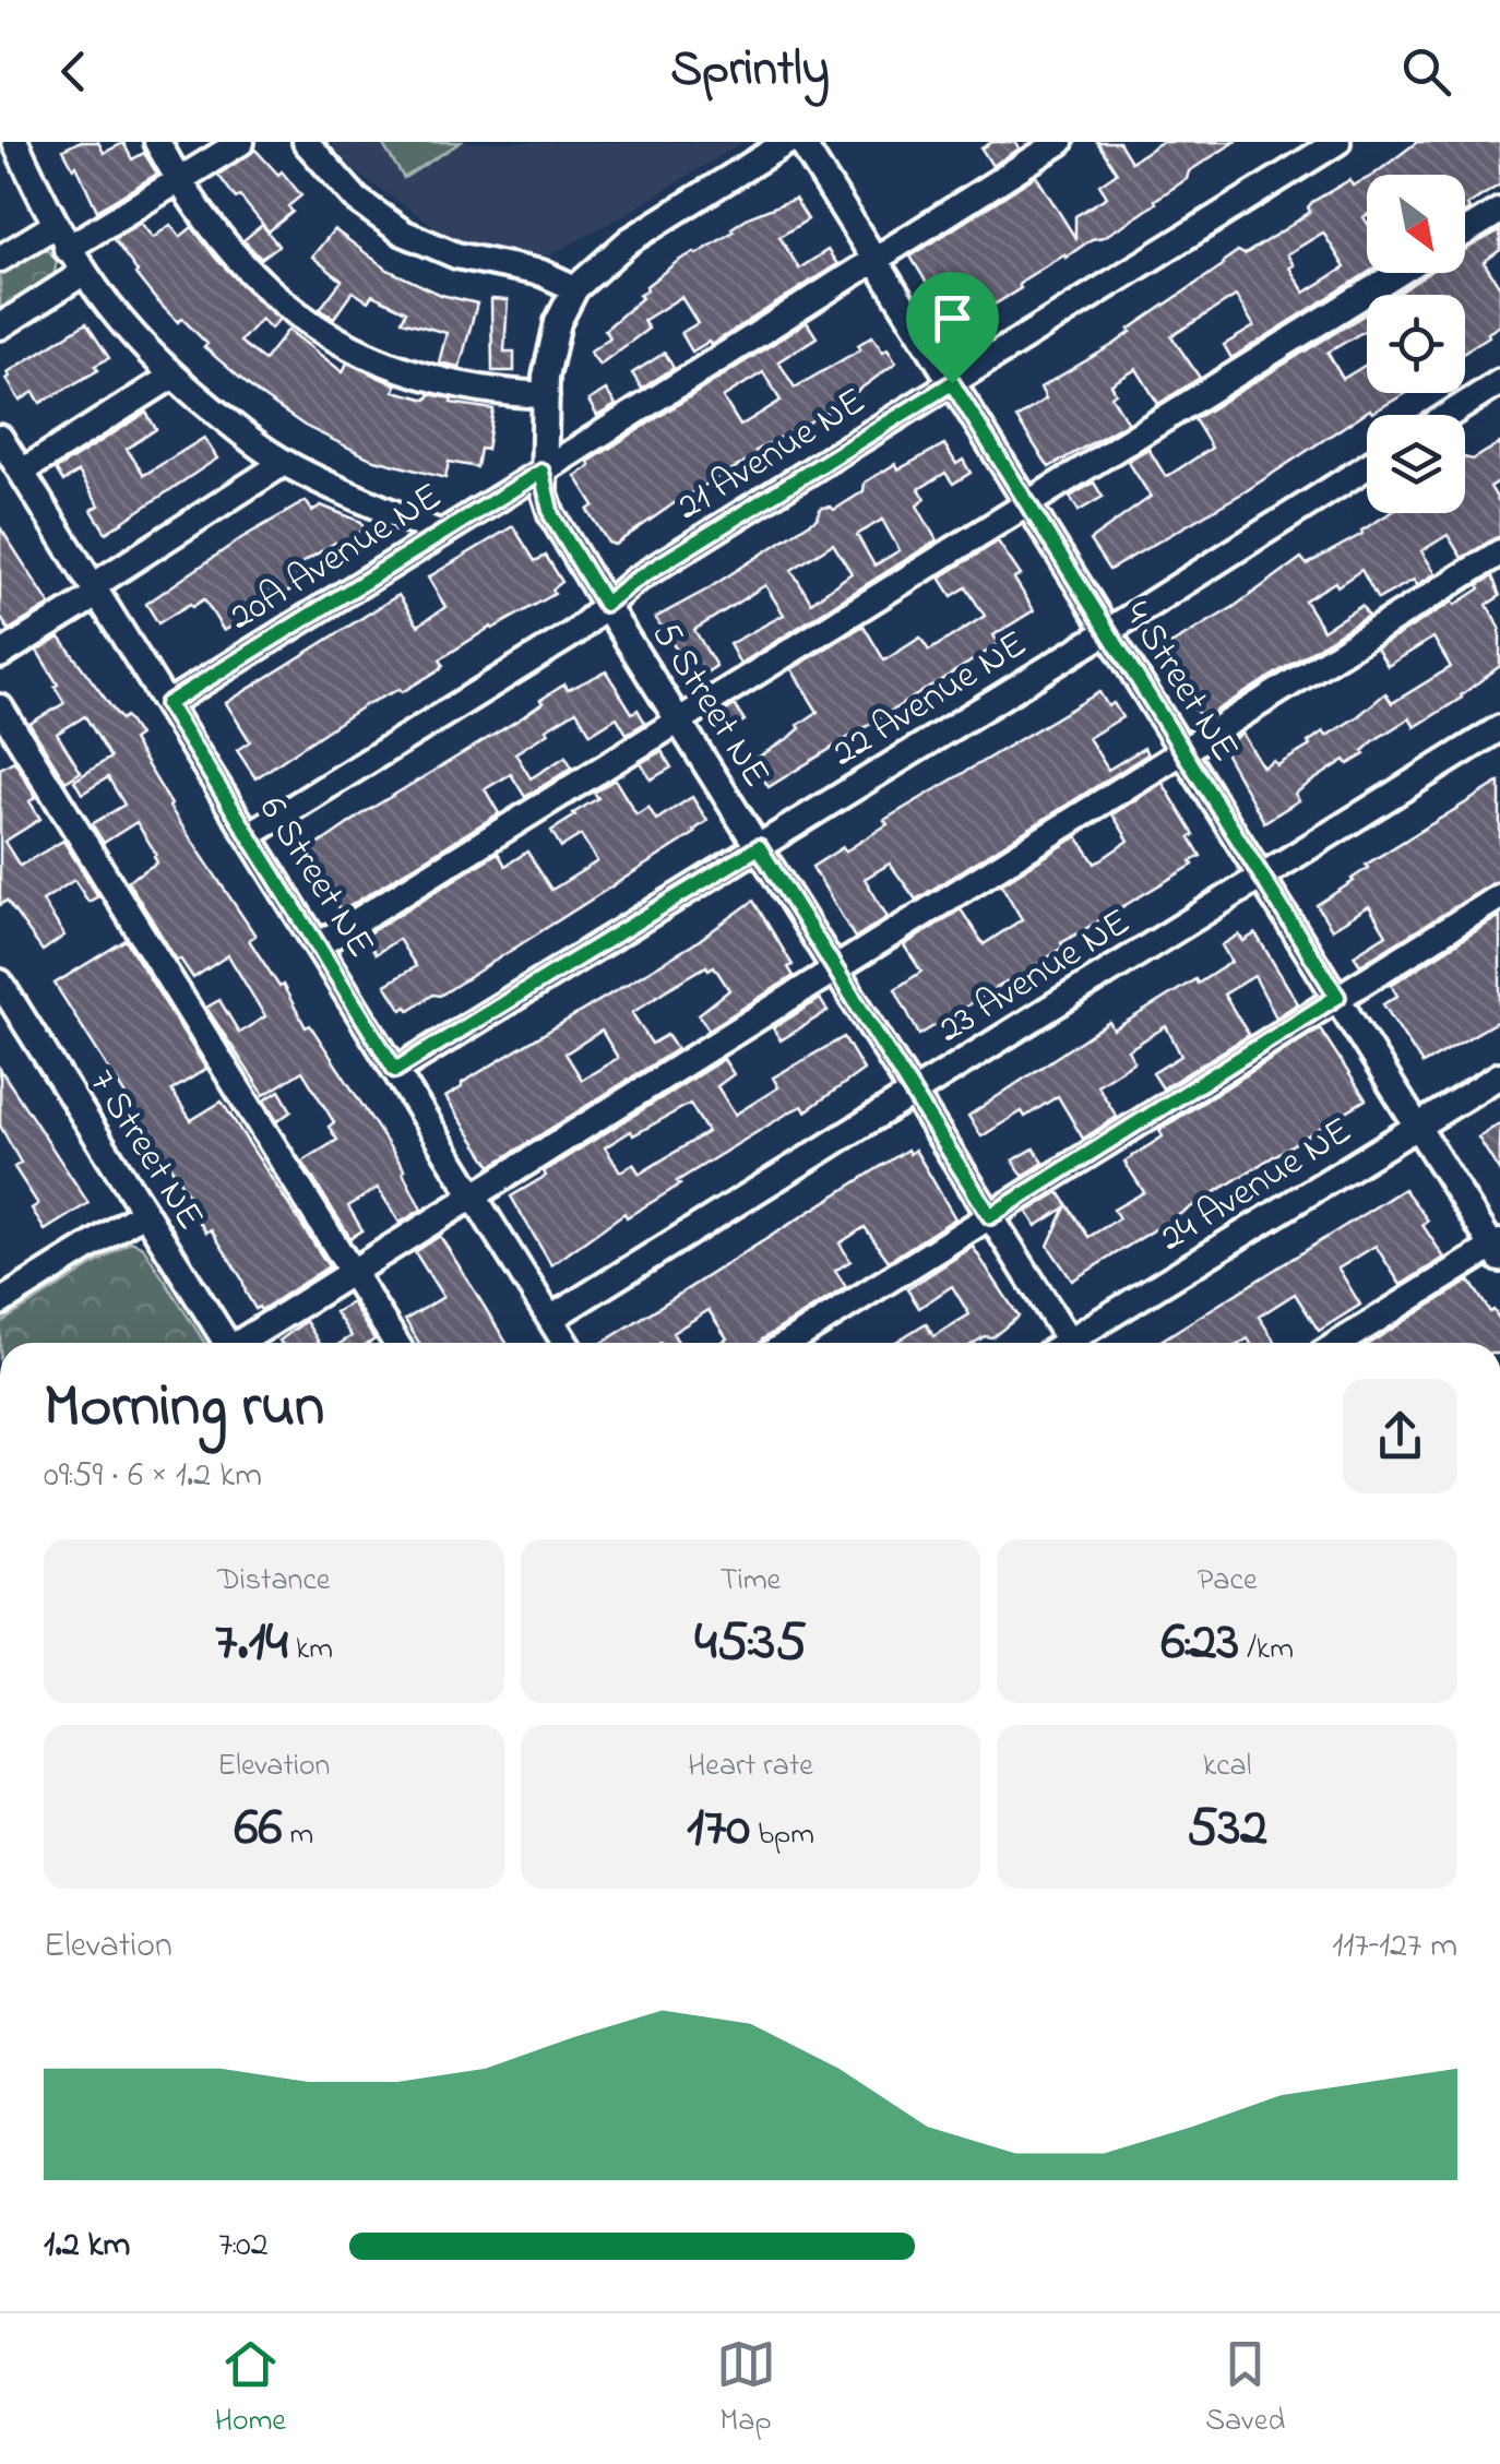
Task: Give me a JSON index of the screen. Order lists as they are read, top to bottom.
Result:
{
  "streets": {
    "street": [
      "21 Avenue NE",
      "20A Avenue NE",
      "4 Street NE",
      "22 Avenue NE",
      "5 Street NE",
      "6 Street NE",
      "23 Avenue NE",
      "7 Street NE",
      "24 Avenue NE"
    ]
  },
  "crossings": [
    ["21 Avenue NE", "4 Street NE"],
    ["21 Avenue NE", "5 Street NE"],
    ["21 Avenue NE", "6 Street NE"],
    ["20A Avenue NE", "4 Street NE"],
    ["20A Avenue NE", "5 Street NE"],
    ["20A Avenue NE", "6 Street NE"],
    ["4 Street NE", "22 Avenue NE"],
    ["4 Street NE", "23 Avenue NE"],
    ["4 Street NE", "24 Avenue NE"],
    ["22 Avenue NE", "5 Street NE"],
    ["22 Avenue NE", "6 Street NE"],
    ["5 Street NE", "23 Avenue NE"],
    ["6 Street NE", "23 Avenue NE"]
  ],
  "north": "bottom right",
  "page": {
    "header": "Sprintly",
    "heading": ["Morning run", "09:59 · 6 × 1.2 km"],
    "stats": [
      ["Distance", "7.14 km"],
      ["Time", "45:35"],
      ["Pace", "6:23 /km"],
      ["Elevation", "66 m"],
      ["Heart rate", "170 bpm"],
      ["kcal", "532"]
    ],
    "chart": ["Elevation", "117–127 m"],
    "list": [
      {
        "name": "1.2 km",
        "note": "7:02"
      }
    ],
    "tabs": ["Home", "Map", "Saved"]
  }
}
